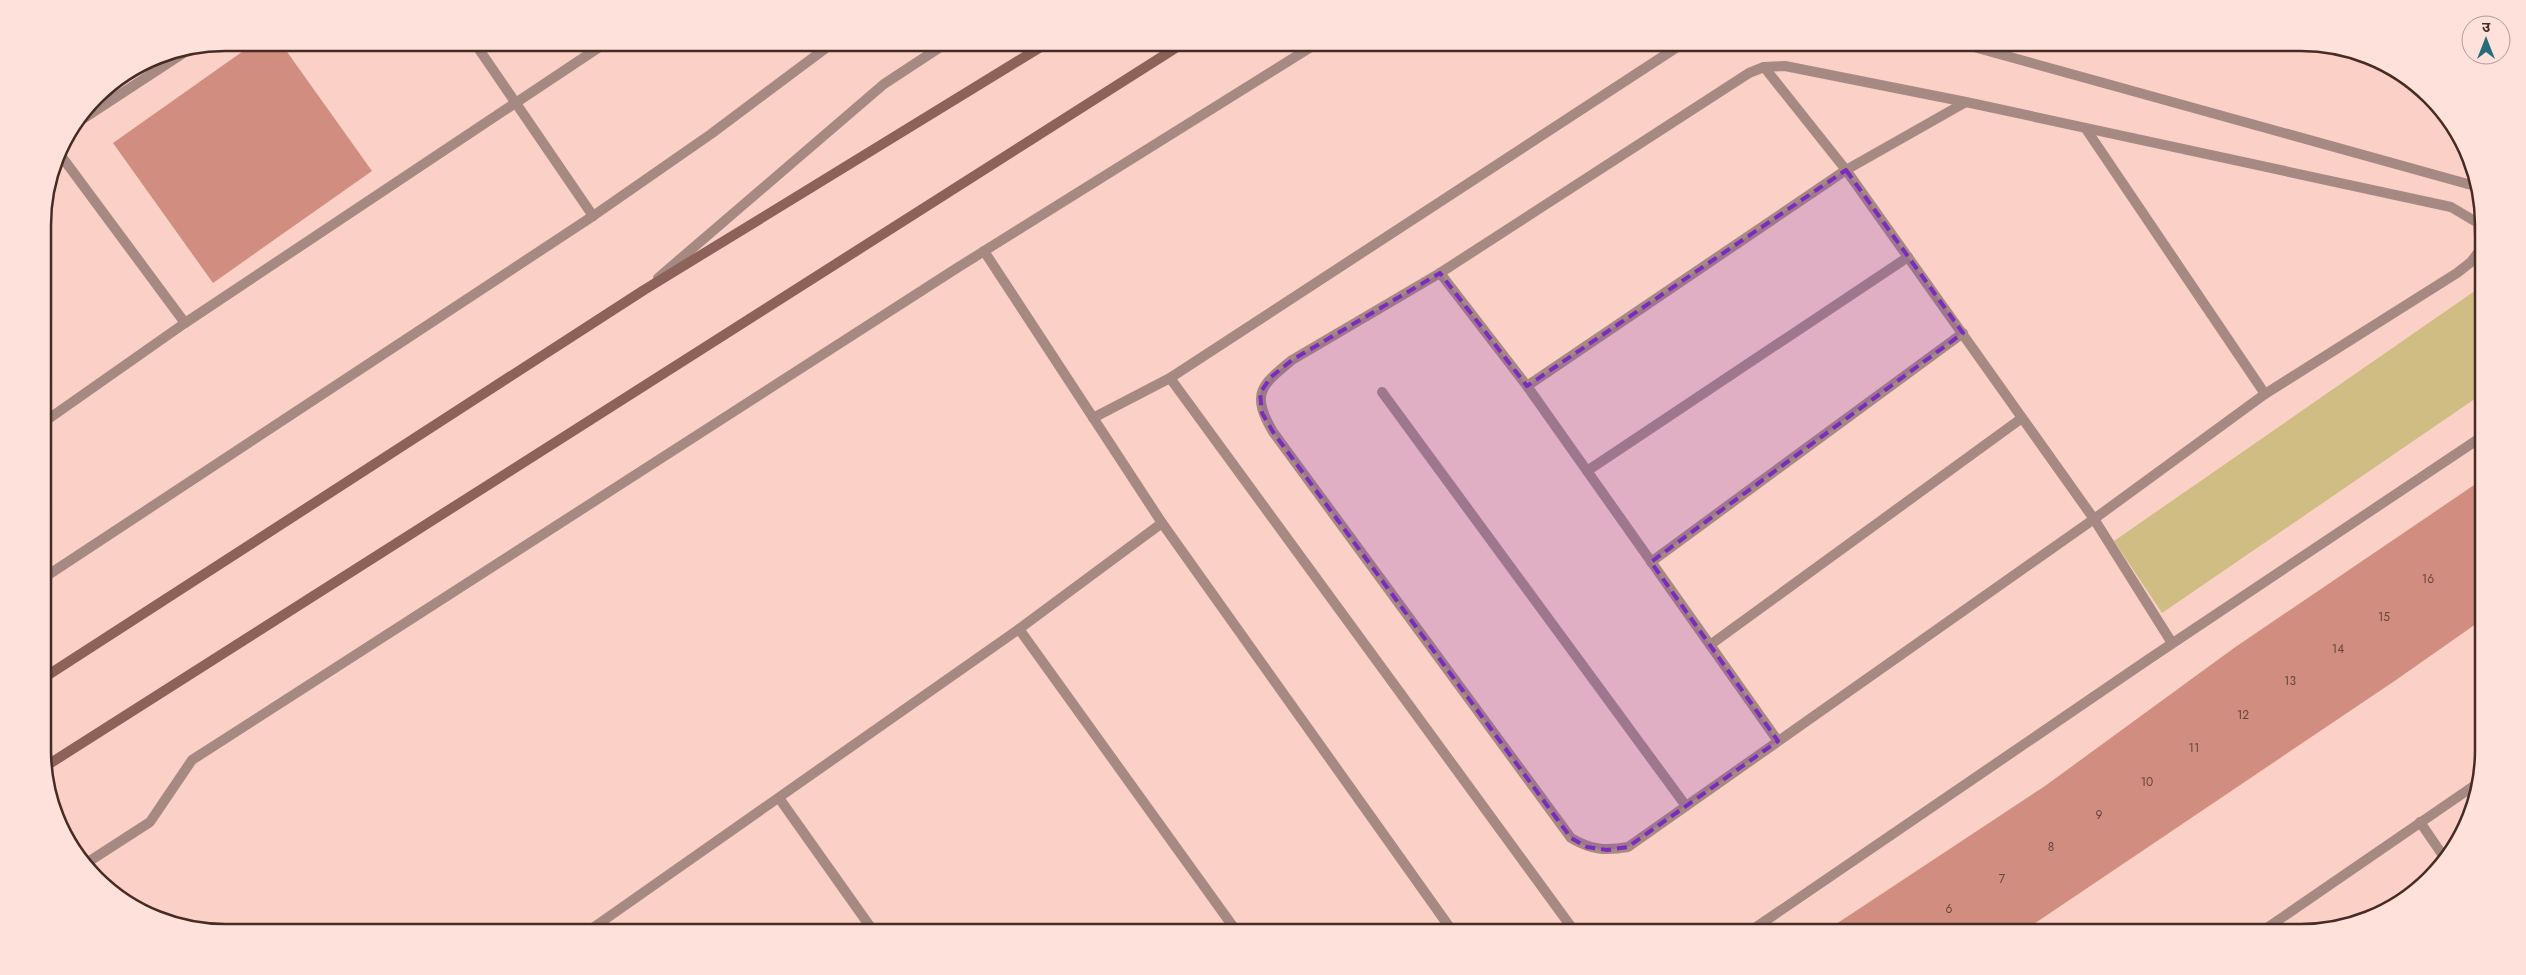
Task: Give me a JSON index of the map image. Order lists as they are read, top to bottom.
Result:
{
  "house_numbers": [
    "16",
    "15",
    "14",
    "13",
    "12",
    "11",
    "10",
    "9",
    "8",
    "7",
    "6"
  ],
  "north": "top"
}
